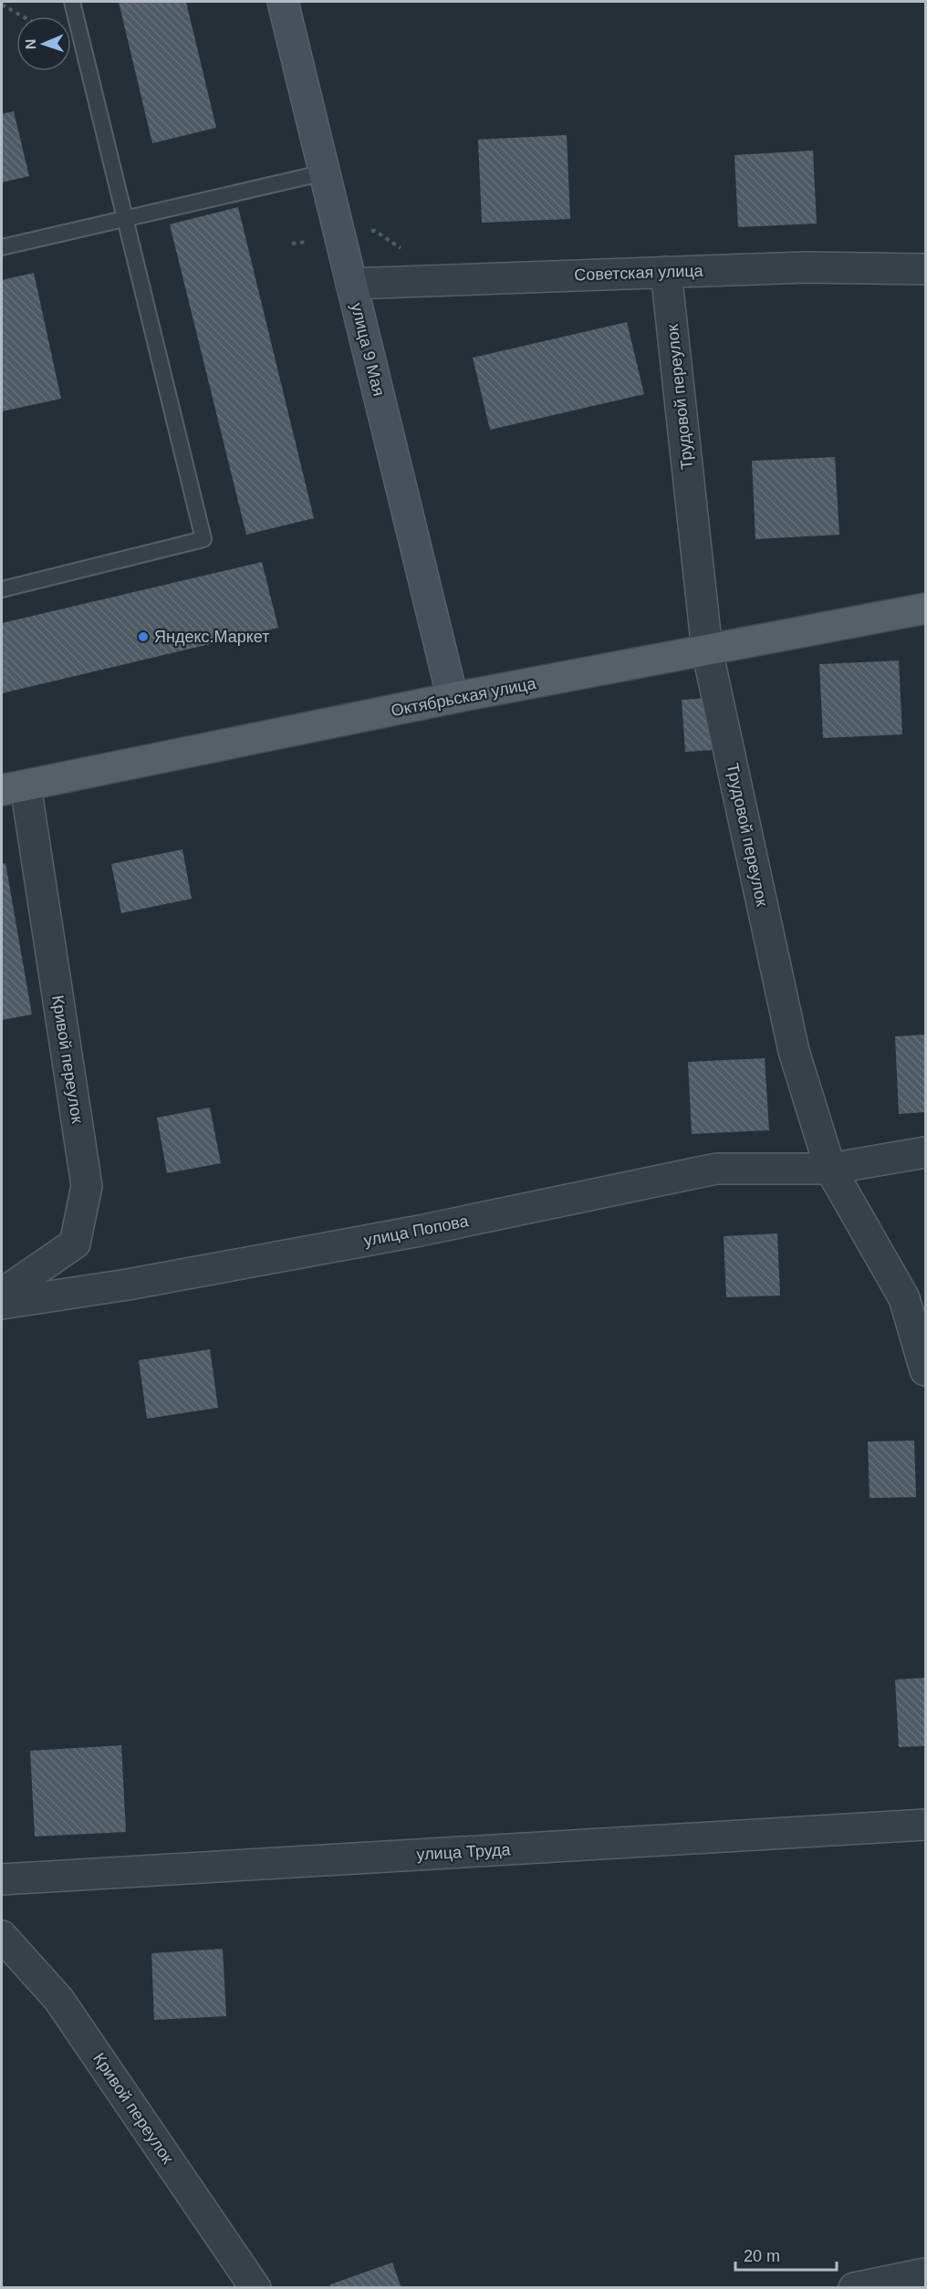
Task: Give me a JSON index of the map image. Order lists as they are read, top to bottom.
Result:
{
  "streets": {
    "main road": ["улица 9 Мая", "Октябрьская улица"],
    "street": [
      "Советская улица",
      "Трудовой переулок",
      "Кривой переулок",
      "улица Попова",
      "улица Труда"
    ]
  },
  "crossings": [
    ["Советская улица", "улица 9 Мая"],
    ["Советская улица", "Трудовой переулок"],
    ["улица 9 Мая", "Октябрьская улица"],
    ["Трудовой переулок", "Октябрьская улица"],
    ["Трудовой переулок", "улица Попова"],
    ["Октябрьская улица", "Кривой переулок"]
  ],
  "places": ["Яндекс.Маркет"],
  "scale_bar": "20 m",
  "north": "left"
}
